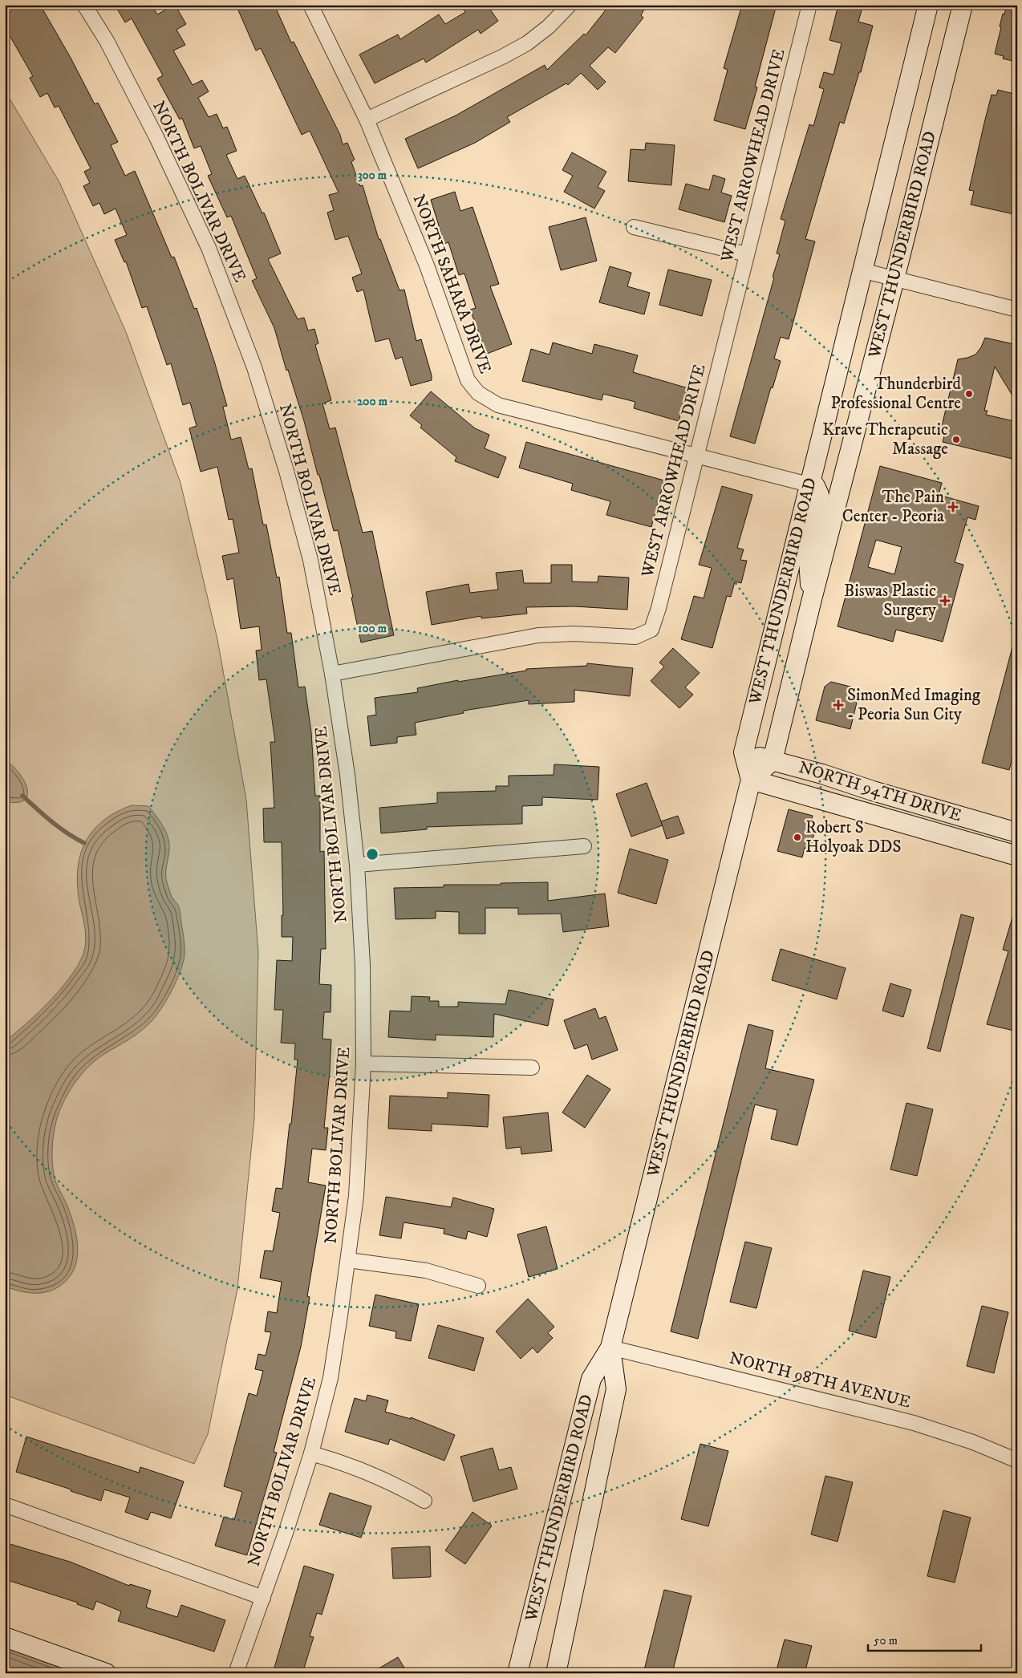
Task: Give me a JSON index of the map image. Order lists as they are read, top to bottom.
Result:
{
  "streets": {
    "main road": ["WEST THUNDERBIRD ROAD", "NORTH 94TH DRIVE"],
    "street": [
      "WEST ARROWHEAD DRIVE",
      "NORTH BOLIVAR DRIVE",
      "NORTH SAHARA DRIVE",
      "NORTH 98TH AVENUE"
    ]
  },
  "crossings": [
    ["WEST ARROWHEAD DRIVE", "NORTH BOLIVAR DRIVE"],
    ["WEST ARROWHEAD DRIVE", "NORTH SAHARA DRIVE"],
    ["WEST THUNDERBIRD ROAD", "NORTH SAHARA DRIVE"],
    ["WEST THUNDERBIRD ROAD", "NORTH 94TH DRIVE"],
    ["WEST THUNDERBIRD ROAD", "NORTH 98TH AVENUE"]
  ],
  "places": {
    "other": ["Thunderbird Professional Centre", "Krave Therapeutic Massage", "Robert S Holyoak DDS"],
    "health": ["The Pain Center - Peoria", "Biswas Plastic Surgery", "SimonMed Imaging - Peoria Sun City"]
  },
  "scale_bar": "50 m",
  "rings": ["300 m", "200 m", "100 m"]
}
